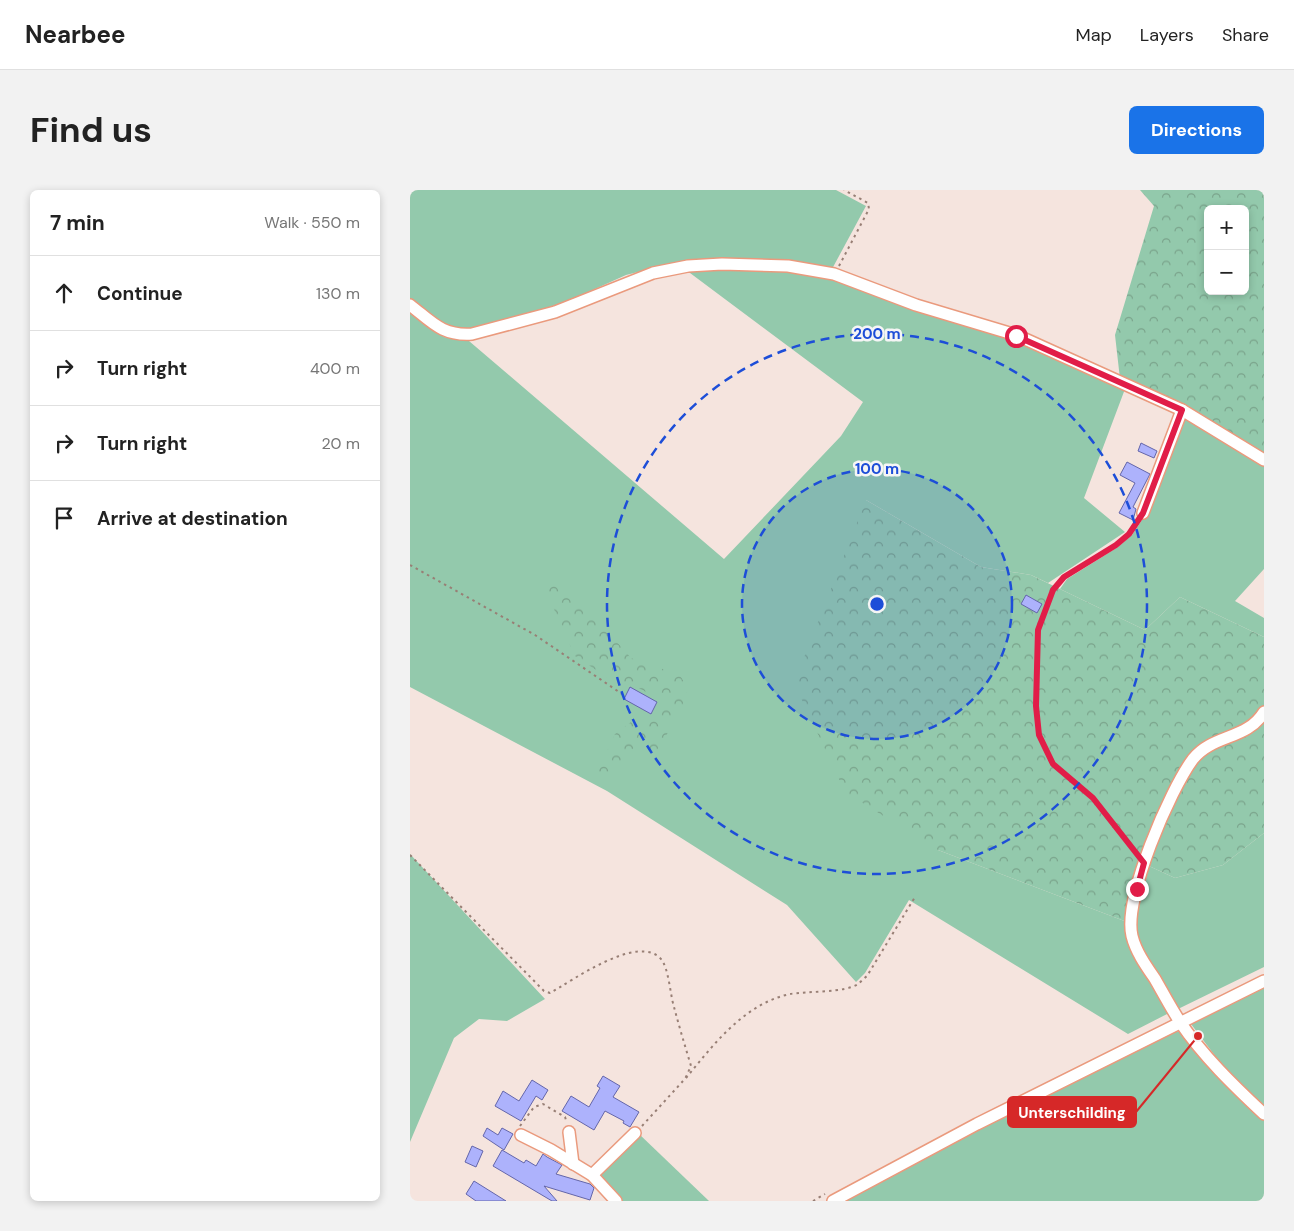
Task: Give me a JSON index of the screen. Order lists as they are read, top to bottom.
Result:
{
  "places": ["Unterschilding"],
  "page": {
    "header": "Nearbee",
    "nav": ["Map", "Layers", "Share"],
    "buttons": "Directions",
    "title": "Find us",
    "heading": ["7 min", "Walk · 550 m"],
    "map_buttons": ["+", "−"],
    "list": [
      ["Continue", "130 m"],
      ["Turn right", "400 m"],
      ["Turn right", "20 m"],
      "Arrive at destination"
    ]
  },
  "rings": ["200 m", "100 m"]
}
